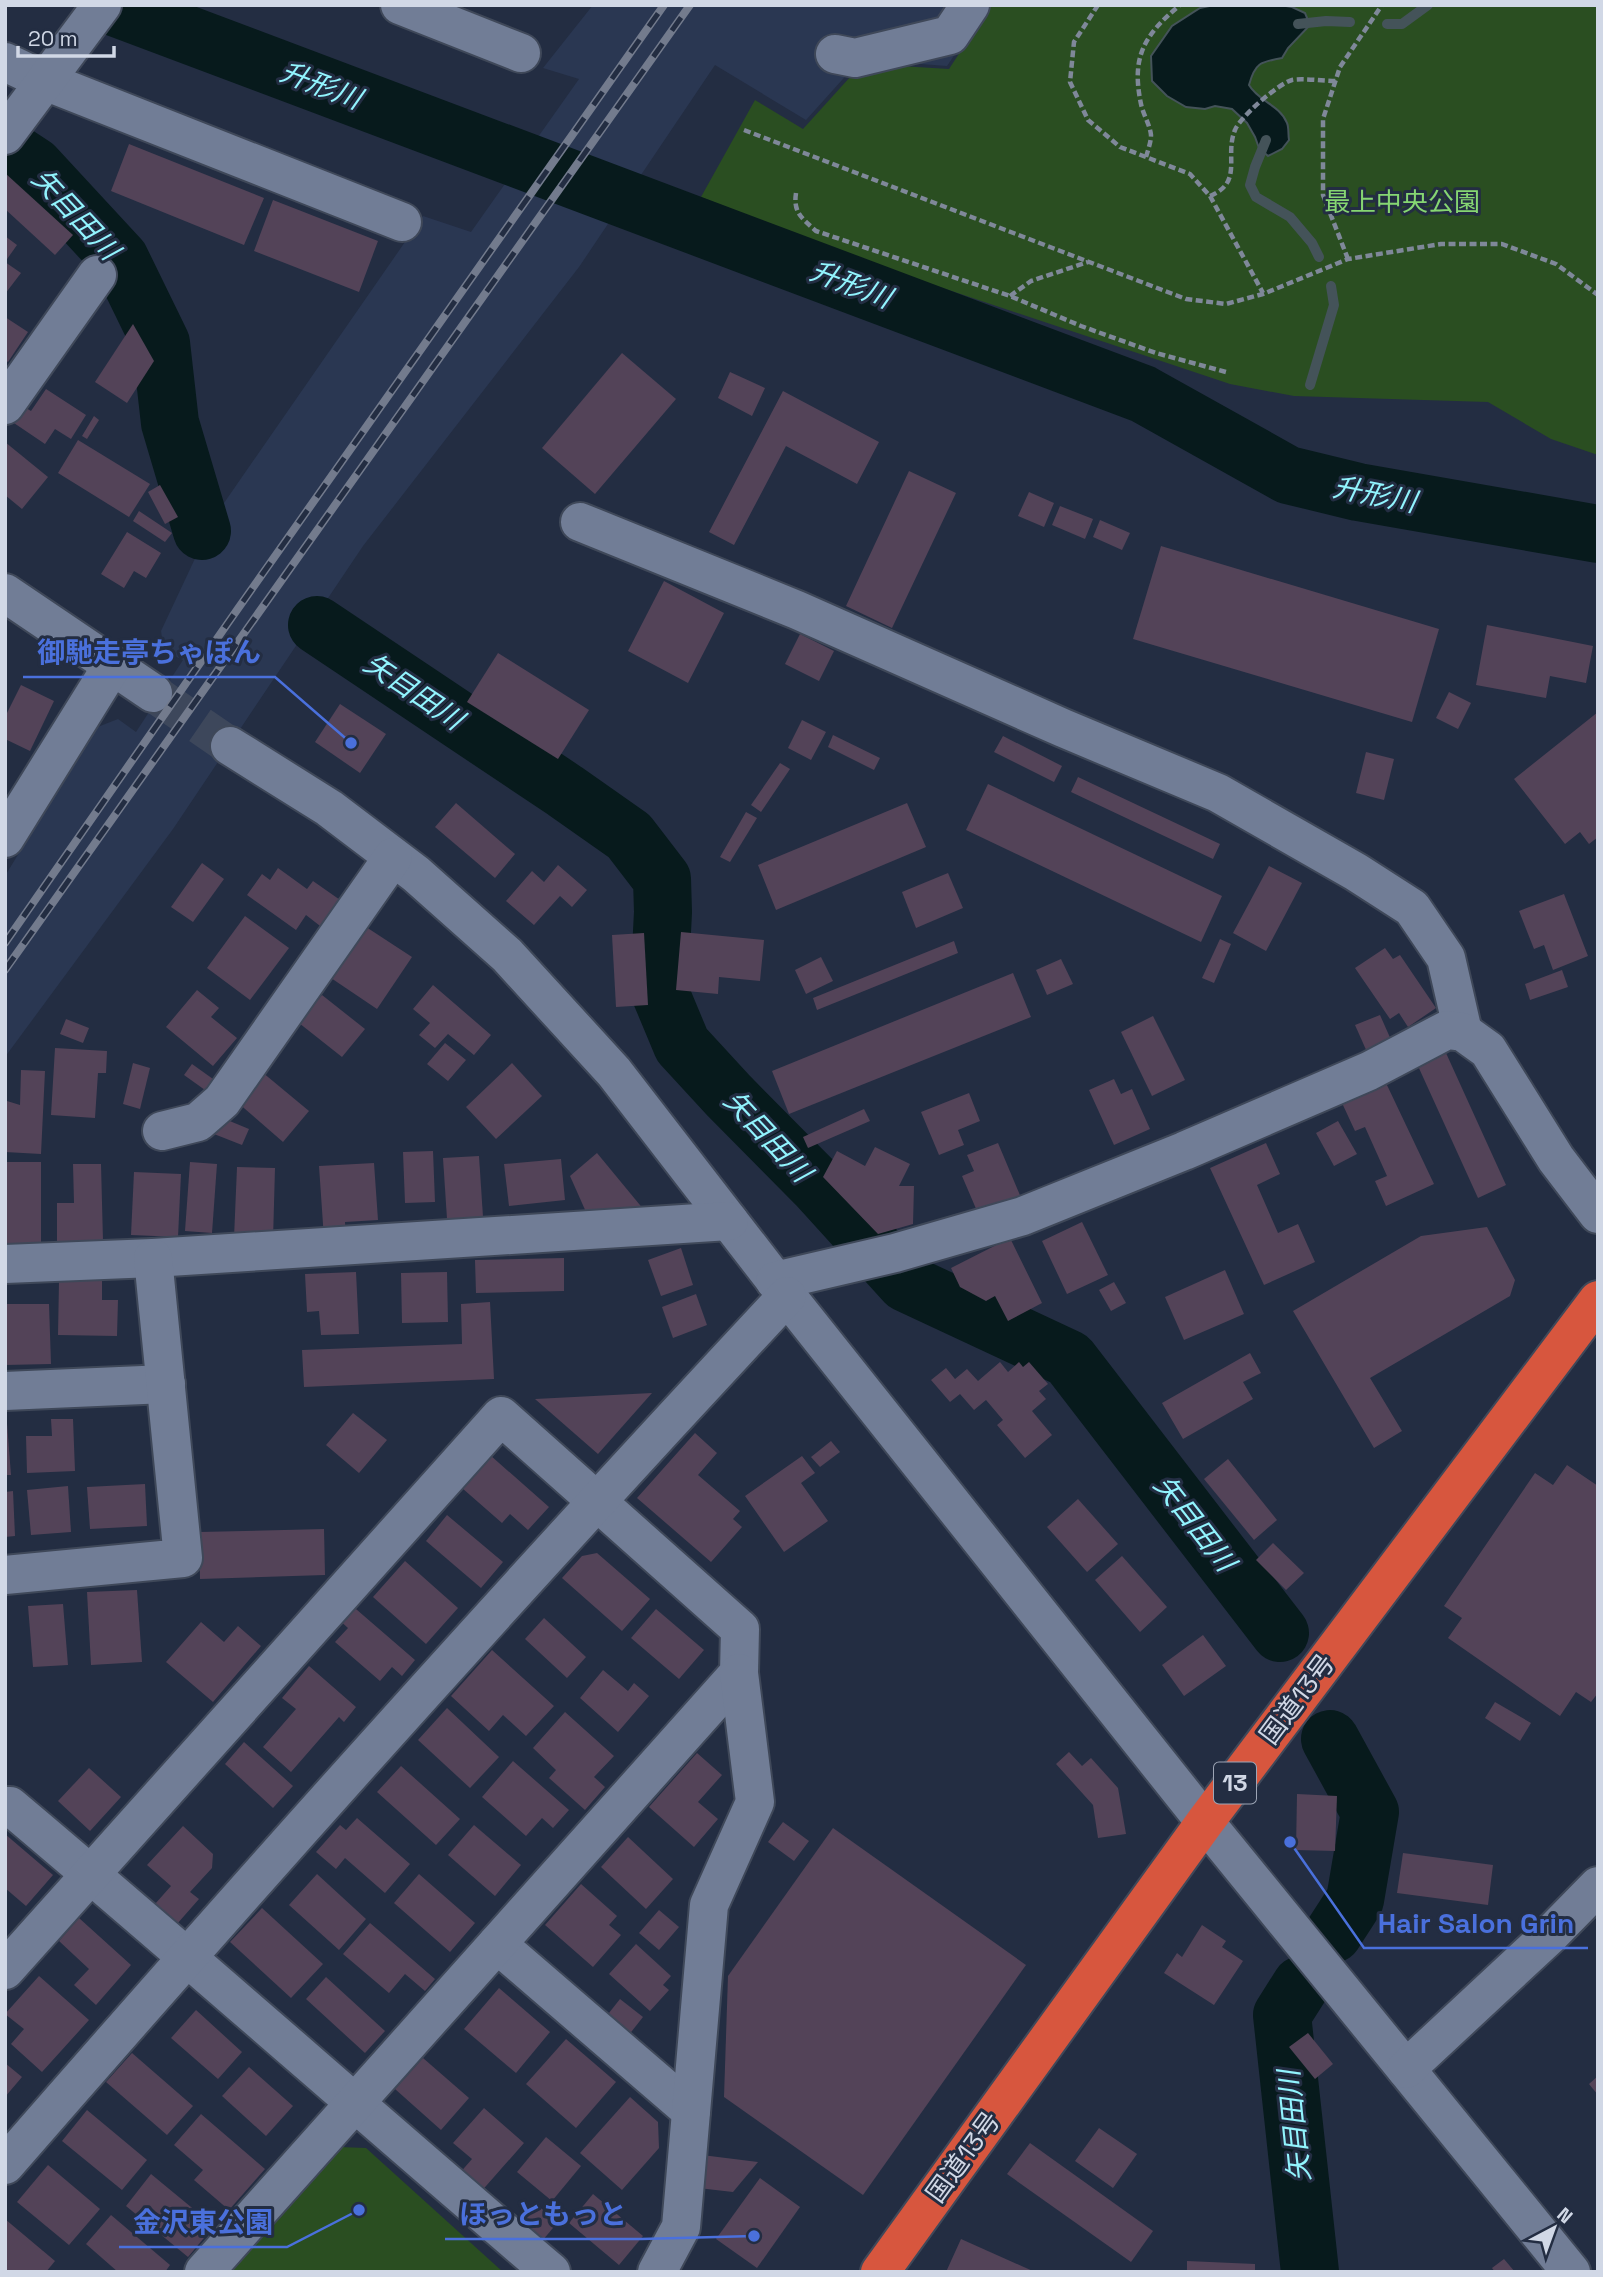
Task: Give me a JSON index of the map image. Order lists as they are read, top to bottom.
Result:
{
  "streets": {
    "highway": ["国道13号", "13"]
  },
  "water": ["升形川", "矢目田川"],
  "parks": ["最上中央公園"],
  "places": [
    "御馳走亭ちゃぽん",
    "Hair Salon Grin",
    "金沢東公園",
    "ほっともっと"
  ],
  "scale_bar": "20 m",
  "north": "top right"
}
